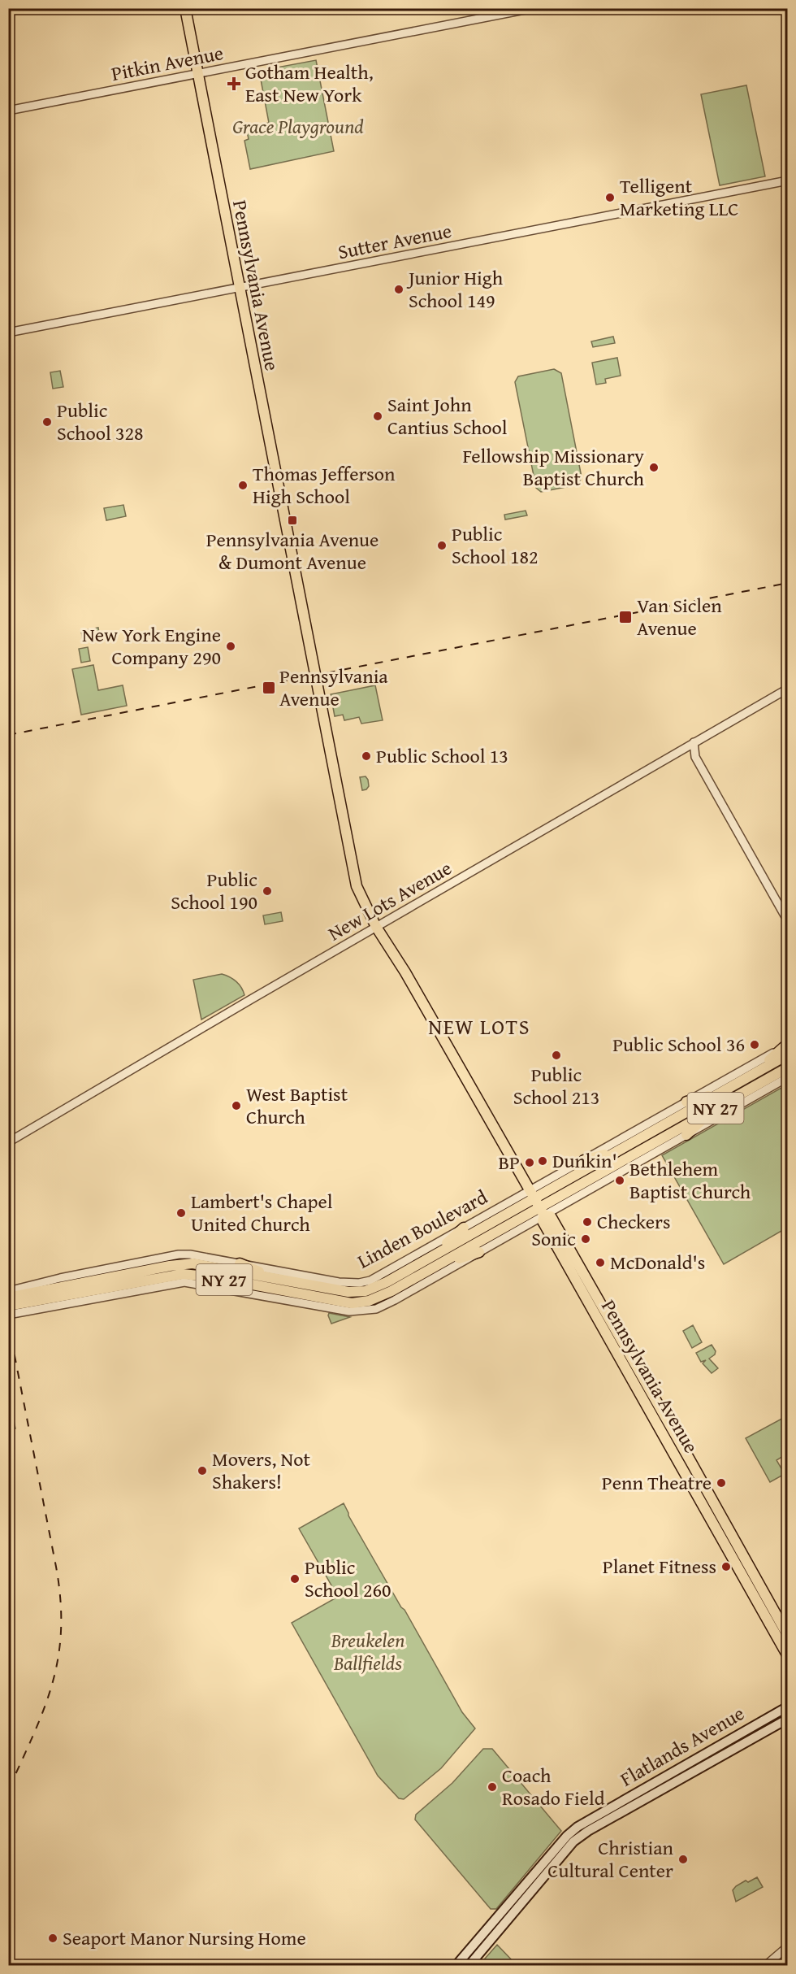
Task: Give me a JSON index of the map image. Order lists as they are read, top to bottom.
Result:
{
  "streets": {
    "main road": [
      "Pennsylvania Avenue",
      "NY 27",
      "Linden Boulevard",
      "Flatlands Avenue"
    ],
    "street": ["Pitkin Avenue", "Sutter Avenue", "New Lots Avenue"]
  },
  "crossings": [
    ["Pitkin Avenue", "Pennsylvania Avenue"],
    ["Sutter Avenue", "Pennsylvania Avenue"],
    ["Pennsylvania Avenue", "New Lots Avenue"],
    ["Pennsylvania Avenue", "Linden Boulevard"]
  ],
  "districts": ["NEW LOTS"],
  "parks": ["Grace Playground", "Breukelen Ballfields"],
  "places": {
    "health": ["Gotham Health, East New York"],
    "other": [
      "Telligent Marketing LLC",
      "Junior High School 149",
      "Saint John Cantius School",
      "Public School 328",
      "Fellowship Missionary Baptist Church",
      "Thomas Jefferson High School",
      "Public School 182",
      "New York Engine Company 290",
      "Public School 13",
      "Public School 190",
      "Public School 36",
      "Public School 213",
      "West Baptist Church",
      "Dunkin'",
      "BP",
      "Bethlehem Baptist Church",
      "Lambert's Chapel United Church",
      "Checkers",
      "Sonic",
      "McDonald's",
      "Movers, Not Shakers!",
      "Penn Theatre",
      "Planet Fitness",
      "Public School 260",
      "Coach Rosado Field",
      "Christian Cultural Center",
      "Seaport Manor Nursing Home"
    ],
    "transit": ["Pennsylvania Avenue & Dumont Avenue", "Van Siclen Avenue", "Pennsylvania Avenue"]
  }
}
